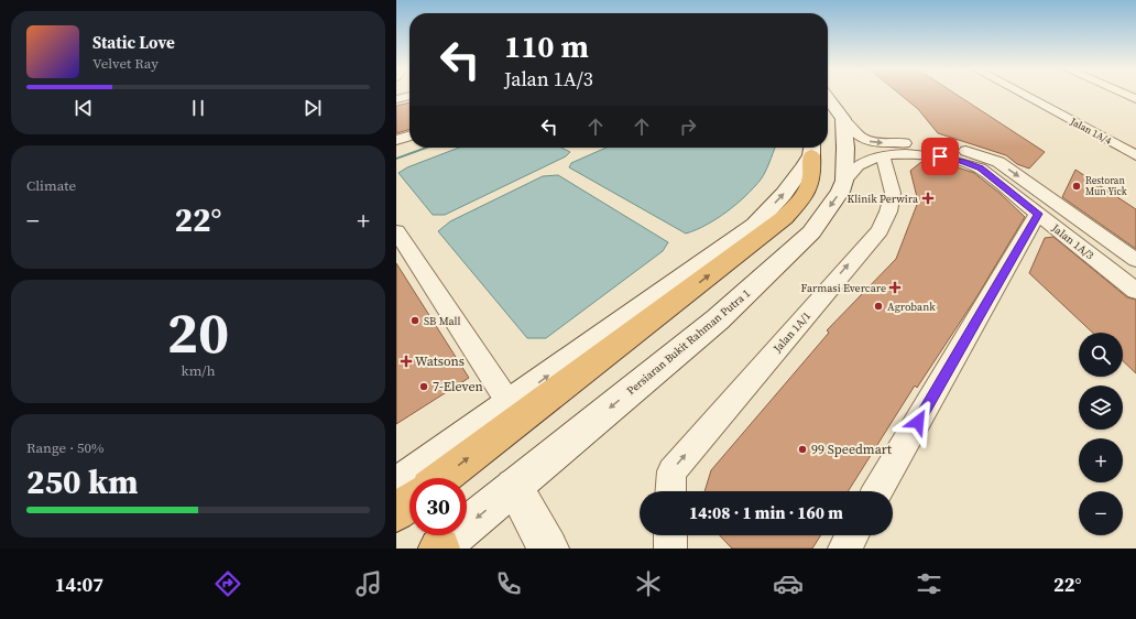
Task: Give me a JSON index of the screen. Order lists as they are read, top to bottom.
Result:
{
  "streets": {
    "main road": ["Persiaran Bukit Rahman Putra 1"],
    "street": ["Jalan 1A/4", "Jalan 1A/3", "Jalan 1A/1"]
  },
  "crossings": [
    ["Jalan 1A/3", "Jalan 1A/1"],
    ["Jalan 1A/3", "Persiaran Bukit Rahman Putra 1"]
  ],
  "places": {
    "other": [
      "Restoran Mun Yick",
      "Agrobank",
      "SB Mall",
      "7-Eleven",
      "99 Speedmart"
    ],
    "health": ["Klinik Perwira", "Farmasi Evercare", "Watsons"]
  },
  "page": {
    "turn": ["110 m", "Jalan 1A/3"],
    "song": ["Static Love", "Velvet Ray"],
    "tile": [
      "Climate",
      ["20", "km/h"],
      ["Range · 50%", "250 km"]
    ],
    "heat": ["−", "22°", "+"],
    "map_buttons": ["+", "−"],
    "limit": "30",
    "trip": "14:08 · 1 min · 160 m",
    "tabs": ["14:07", "22°"]
  }
}
